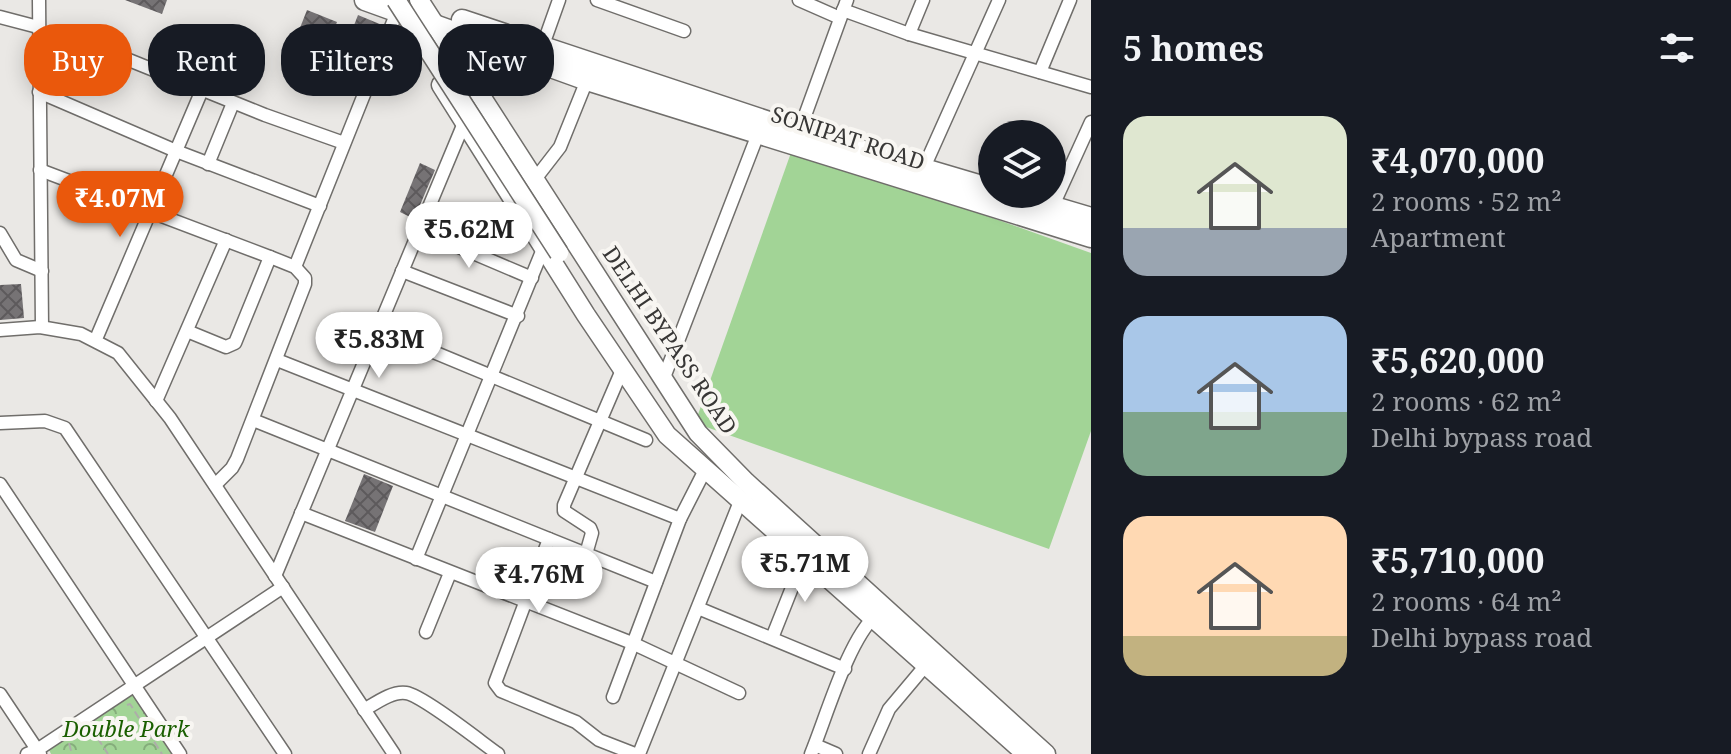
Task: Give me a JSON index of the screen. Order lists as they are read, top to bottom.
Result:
{
  "streets": {
    "main road": ["SONIPAT ROAD", "DELHI BYPASS ROAD"]
  },
  "crossings": [
    ["SONIPAT ROAD", "DELHI BYPASS ROAD"]
  ],
  "parks": ["Double Park"],
  "page": {
    "heading": "5 homes",
    "chip": [
      "Buy",
      "Rent",
      "Filters",
      "New"
    ],
    "list": [
      {
        "name": "₹4,070,000",
        "note": "2 rooms · 52 m² · Apartment"
      },
      {
        "name": "₹5,620,000",
        "note": "2 rooms · 62 m² · Delhi bypass road"
      },
      {
        "name": "₹5,710,000",
        "note": "2 rooms · 64 m² · Delhi bypass road"
      }
    ],
    "price": [
      "₹4.07M",
      "₹5.62M",
      "₹5.83M",
      "₹5.71M",
      "₹4.76M"
    ]
  }
}
